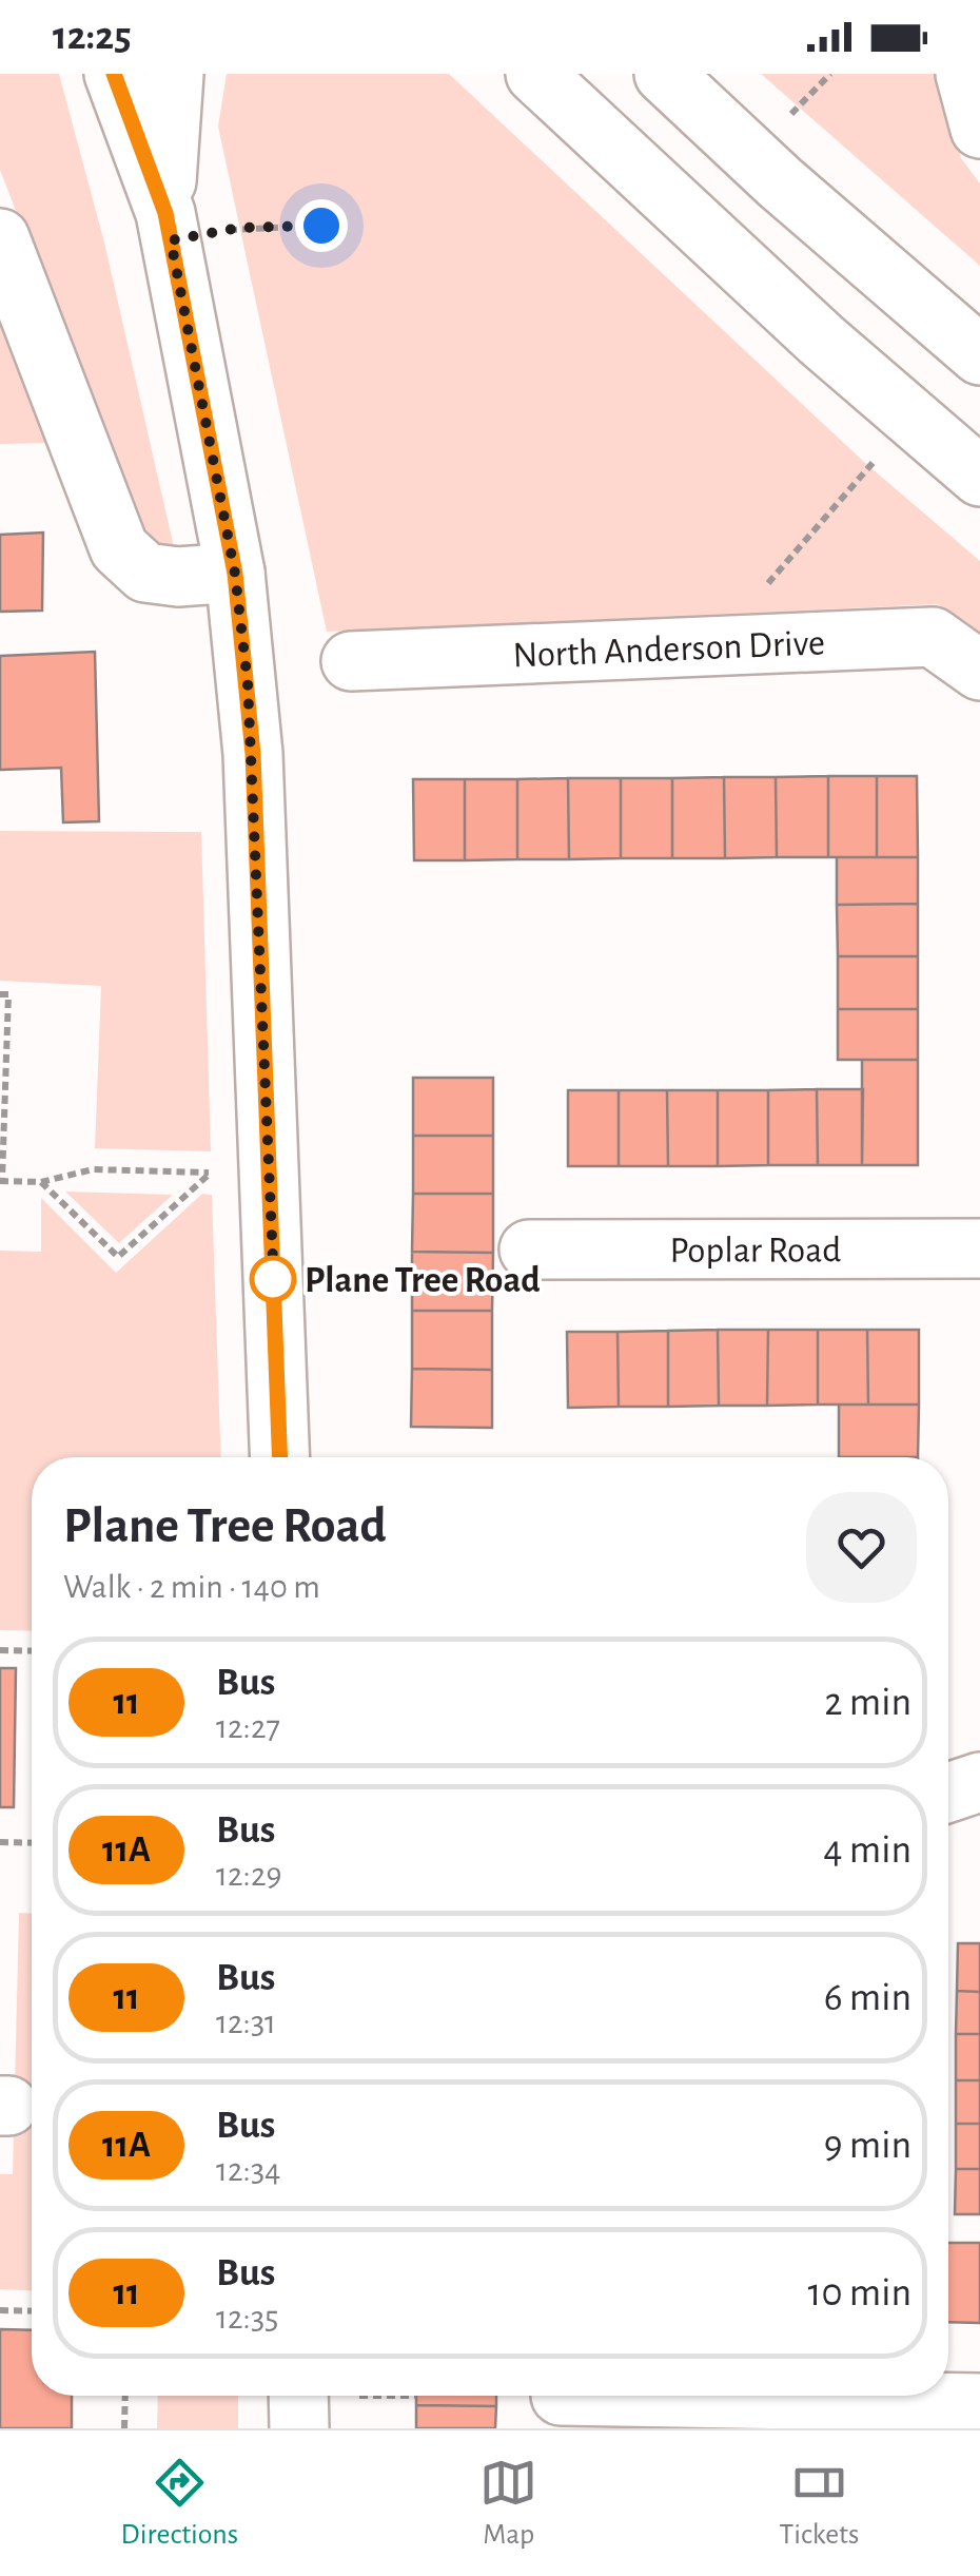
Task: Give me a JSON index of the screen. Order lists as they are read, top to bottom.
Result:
{
  "streets": {
    "street": ["North Anderson Drive", "Poplar Road"]
  },
  "places": ["Plane Tree Road"],
  "lines": ["bus line 11"],
  "page": {
    "status": "12:25",
    "heading": ["Plane Tree Road", "Walk · 2 min · 140 m"],
    "list": [
      {
        "mark": "11",
        "name": "Bus",
        "note": "12:27",
        "value": "2 min"
      },
      {
        "mark": "11A",
        "name": "Bus",
        "note": "12:29",
        "value": "4 min"
      },
      {
        "mark": "11",
        "name": "Bus",
        "note": "12:31",
        "value": "6 min"
      },
      {
        "mark": "11A",
        "name": "Bus",
        "note": "12:34",
        "value": "9 min"
      },
      {
        "mark": "11",
        "name": "Bus",
        "note": "12:35",
        "value": "10 min"
      }
    ],
    "tabs": ["Directions", "Map", "Tickets"]
  }
}
